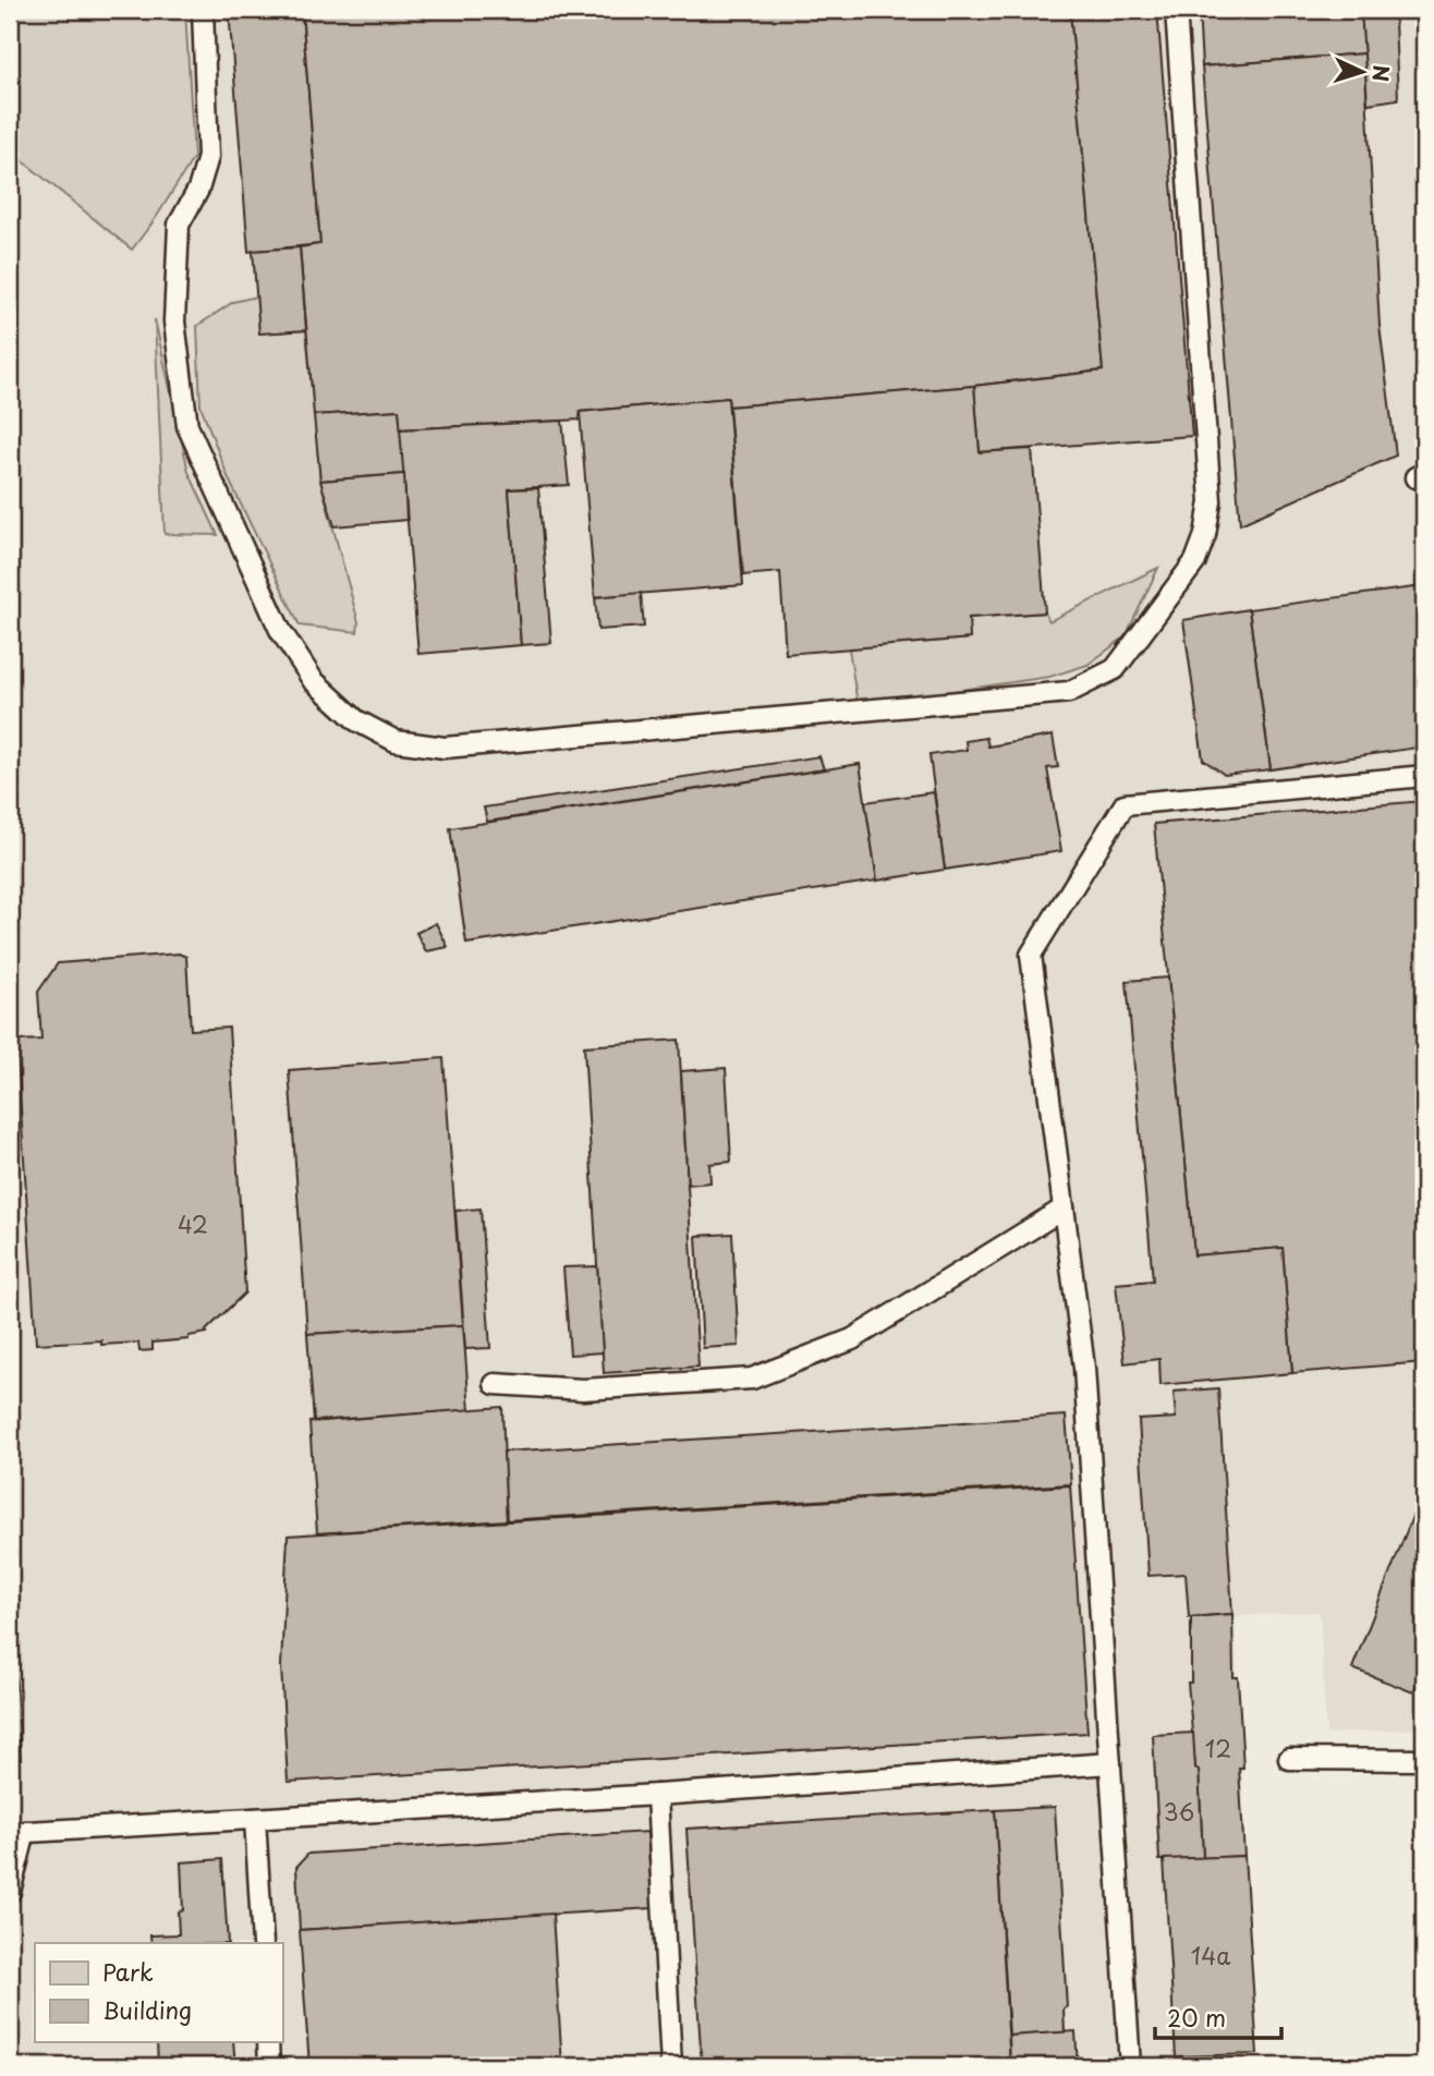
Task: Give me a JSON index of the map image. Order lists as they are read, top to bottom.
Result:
{
  "house_numbers": [
    "42",
    "12",
    "36",
    "14a"
  ],
  "legend": ["Park", "Building"],
  "scale_bar": "20 m",
  "north": "right"
}
